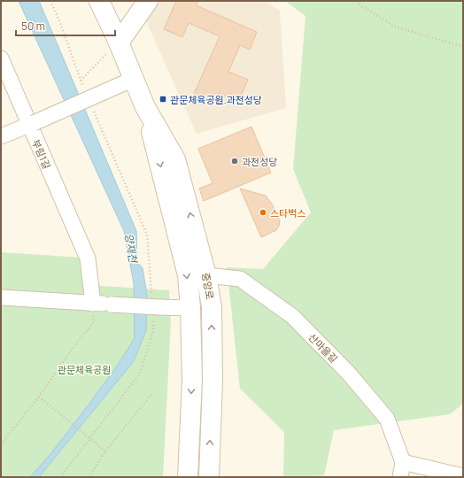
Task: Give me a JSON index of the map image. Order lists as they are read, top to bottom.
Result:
{
  "streets": {
    "street": ["부림1길", "중앙로", "산마을길"]
  },
  "crossings": [
    ["중앙로", "산마을길"]
  ],
  "water": ["양재천"],
  "parks": ["관문체육공원"],
  "places": {
    "transit": ["관문체육공원.과천성당"],
    "other": ["과천성당", "스타벅스"]
  },
  "scale_bar": "50 m"
}
